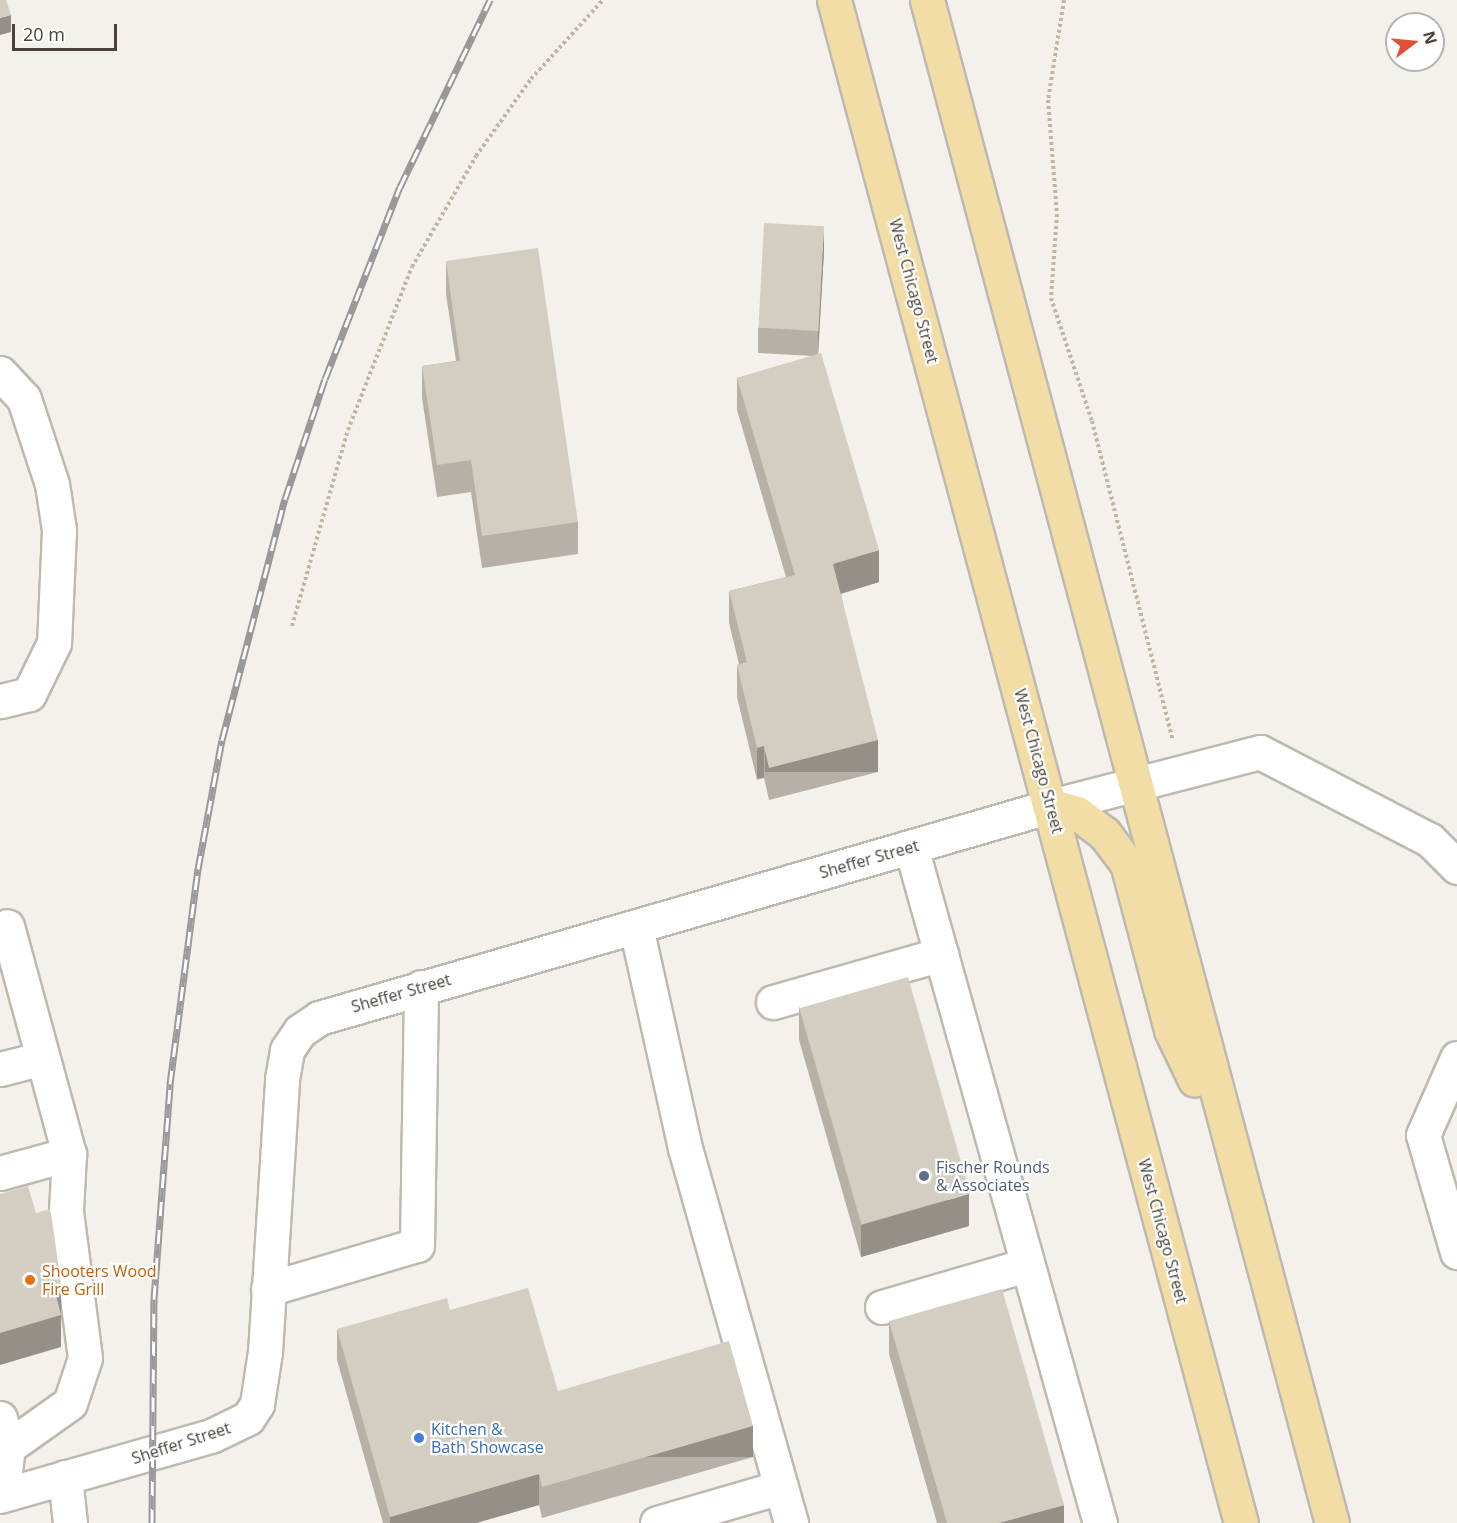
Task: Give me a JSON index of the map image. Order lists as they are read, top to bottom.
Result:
{
  "streets": {
    "main road": ["West Chicago Street"],
    "street": ["Sheffer Street"]
  },
  "crossings": [
    ["West Chicago Street", "Sheffer Street"]
  ],
  "places": ["Fischer Rounds & Associates", "Shooters Wood Fire Grill", "Kitchen & Bath Showcase"],
  "scale_bar": "20 m",
  "north": "right"
}
